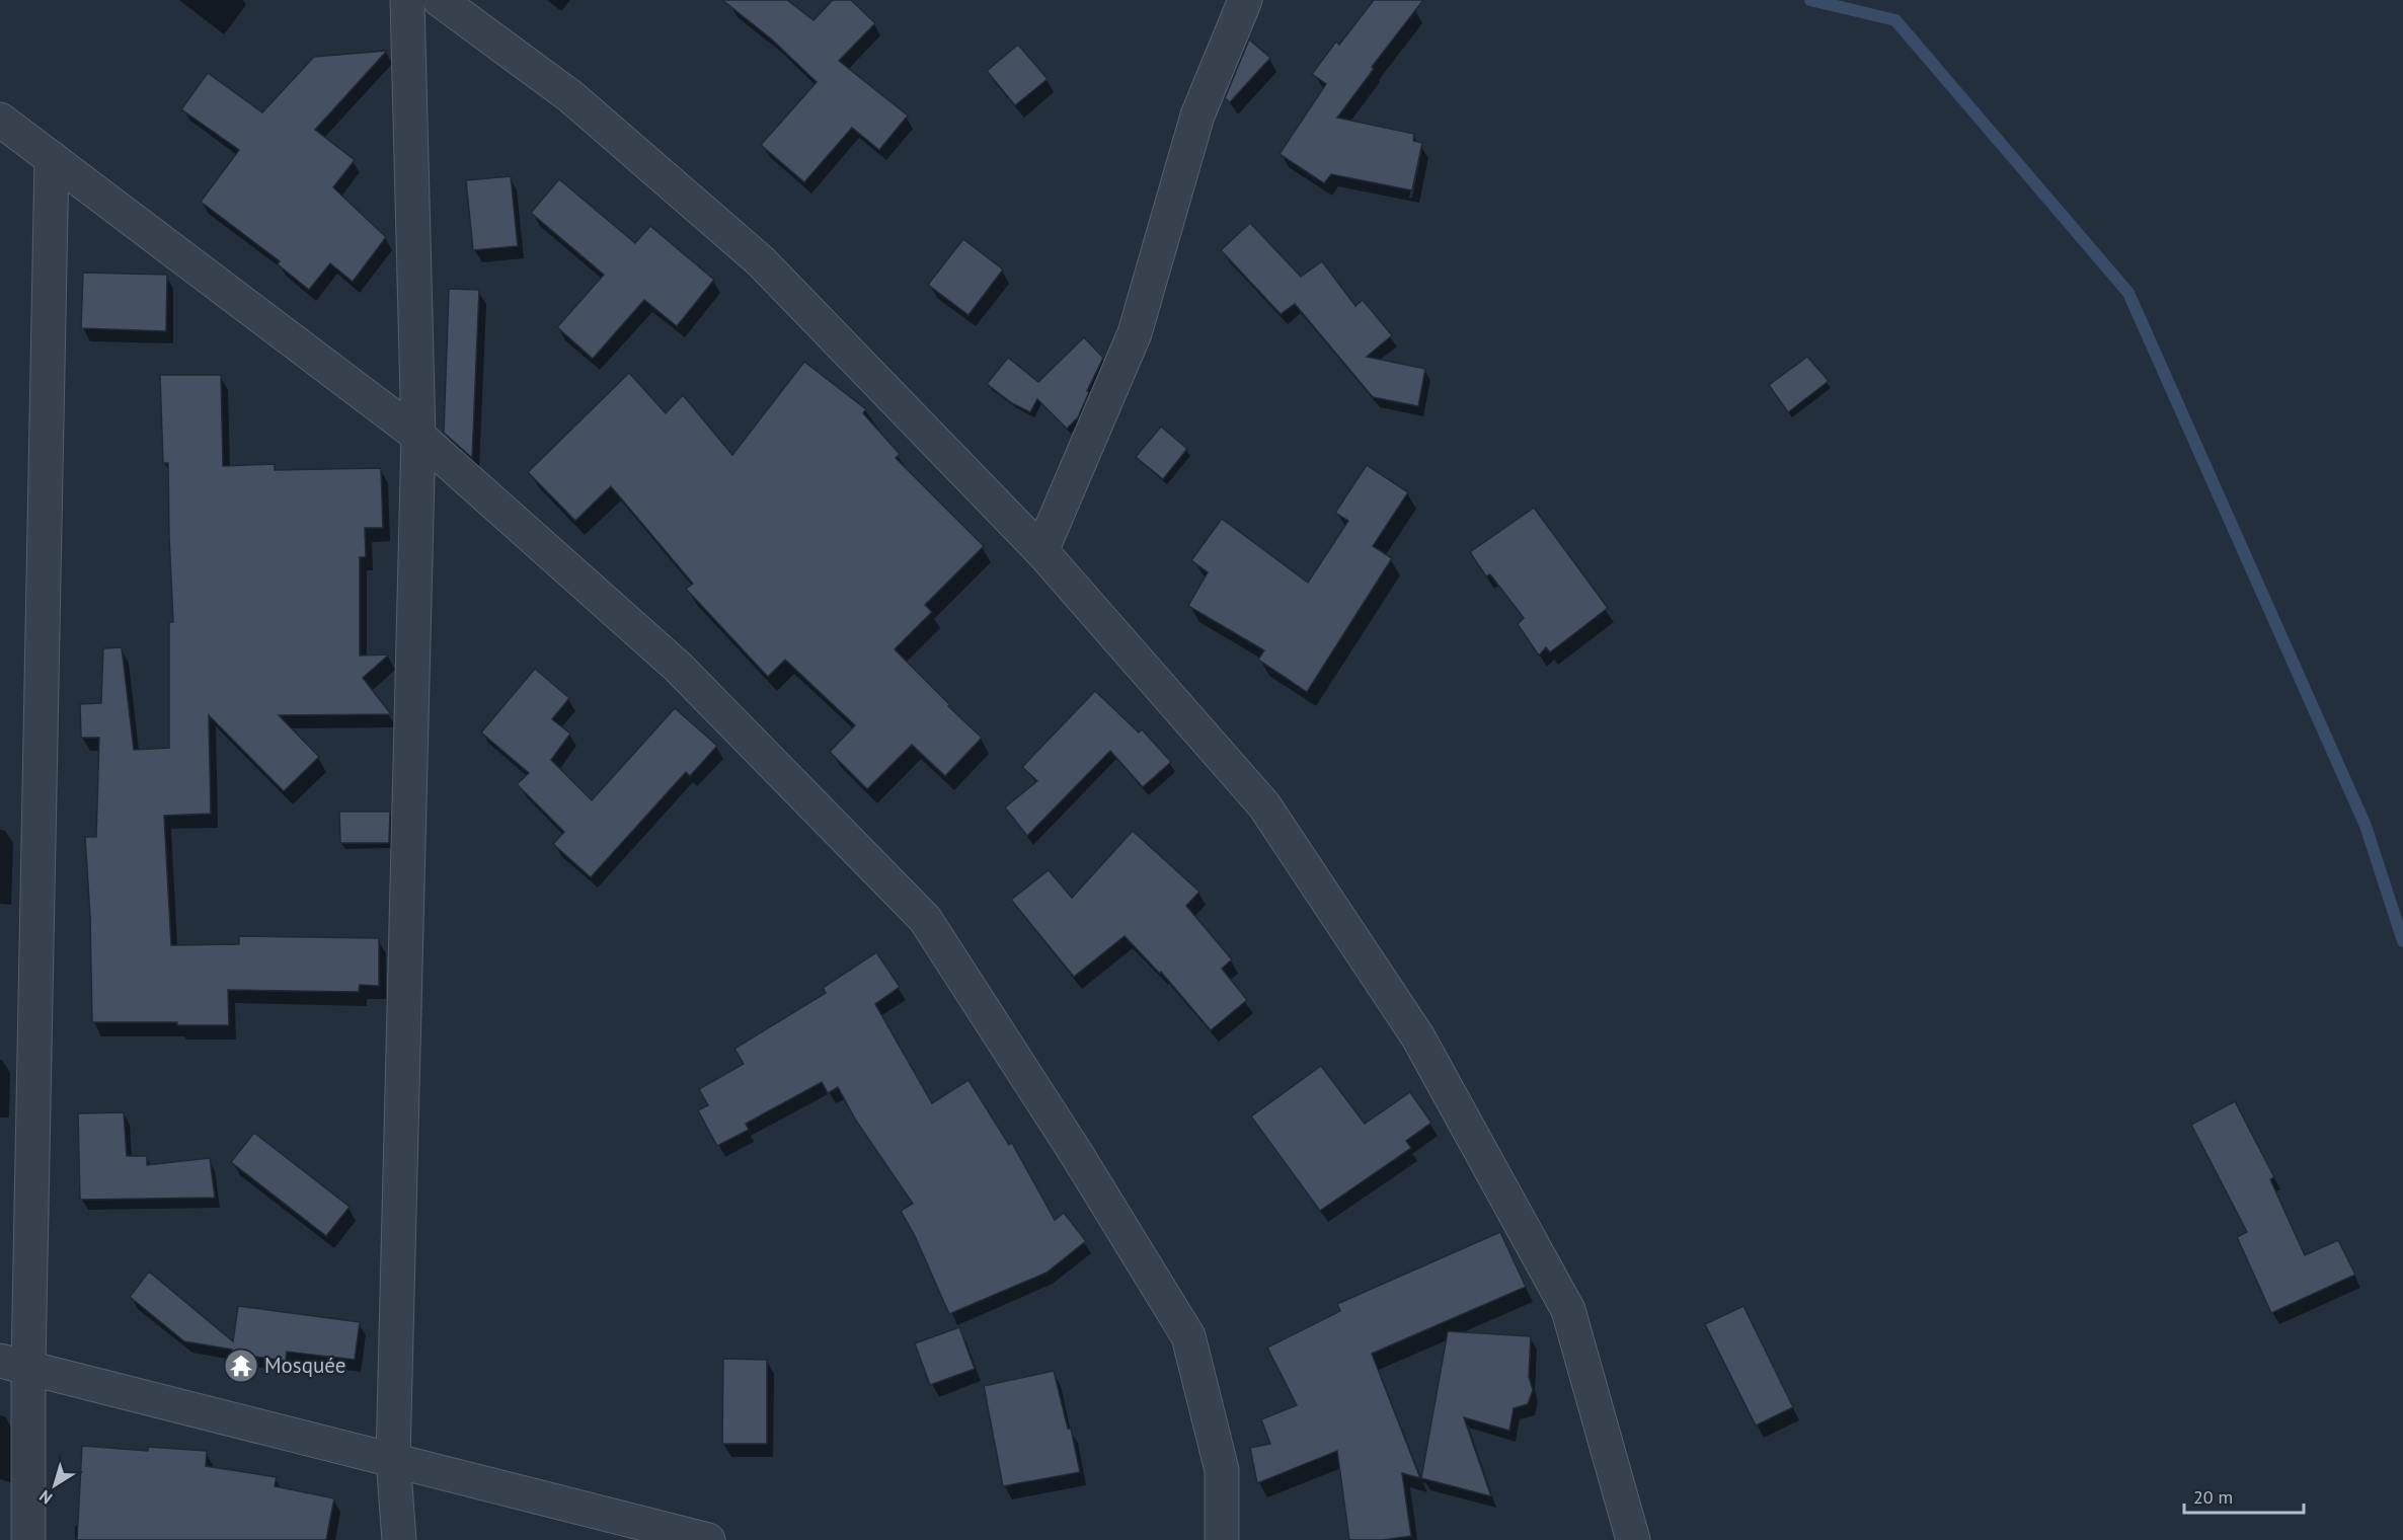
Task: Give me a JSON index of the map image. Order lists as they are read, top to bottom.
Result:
{
  "places": {
    "temple": ["Mosquée"]
  },
  "scale_bar": "20 m",
  "north": "bottom left"
}
